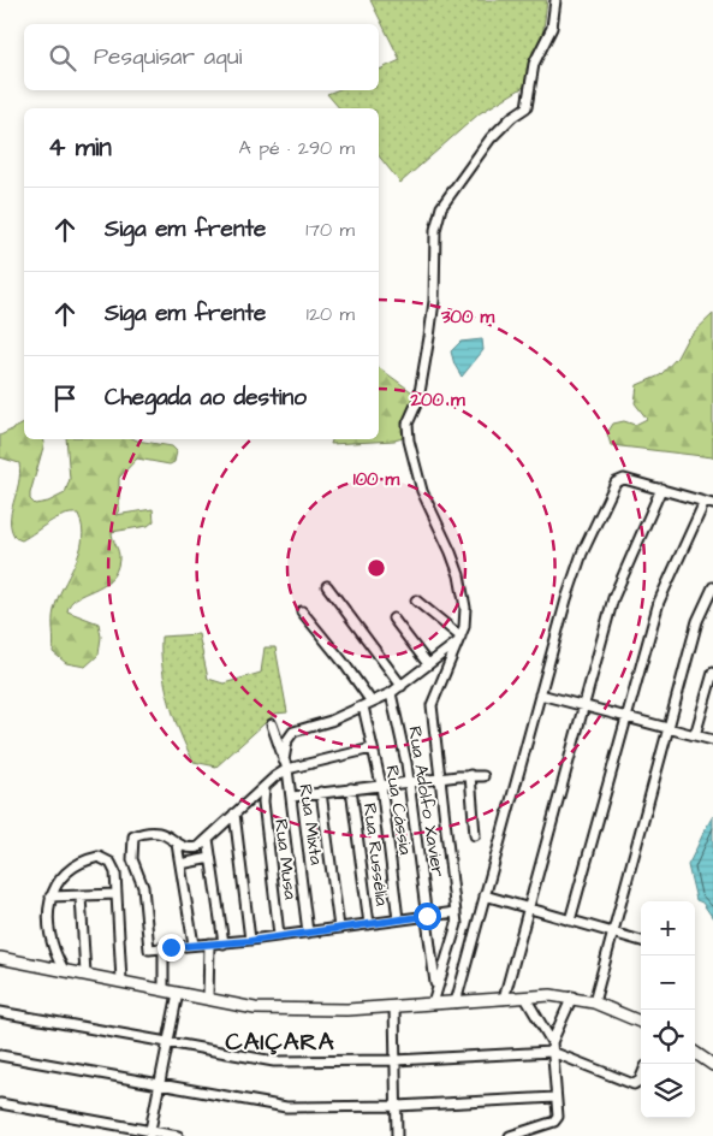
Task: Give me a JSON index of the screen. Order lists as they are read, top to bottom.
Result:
{
  "streets": {
    "street": [
      "Rua Adolfo Xavier",
      "Rua Cássia",
      "Rua Mixta",
      "Rua Russélia",
      "Rua Musa"
    ]
  },
  "districts": ["CAIÇARA"],
  "page": {
    "search": "Pesquisar aqui",
    "heading": ["4 min", "A pé · 290 m"],
    "list": [
      ["Siga em frente", "170 m"],
      ["Siga em frente", "120 m"],
      "Chegada ao destino"
    ],
    "map_buttons": ["+", "−"]
  },
  "rings": ["300 m", "200 m", "100 m"]
}
